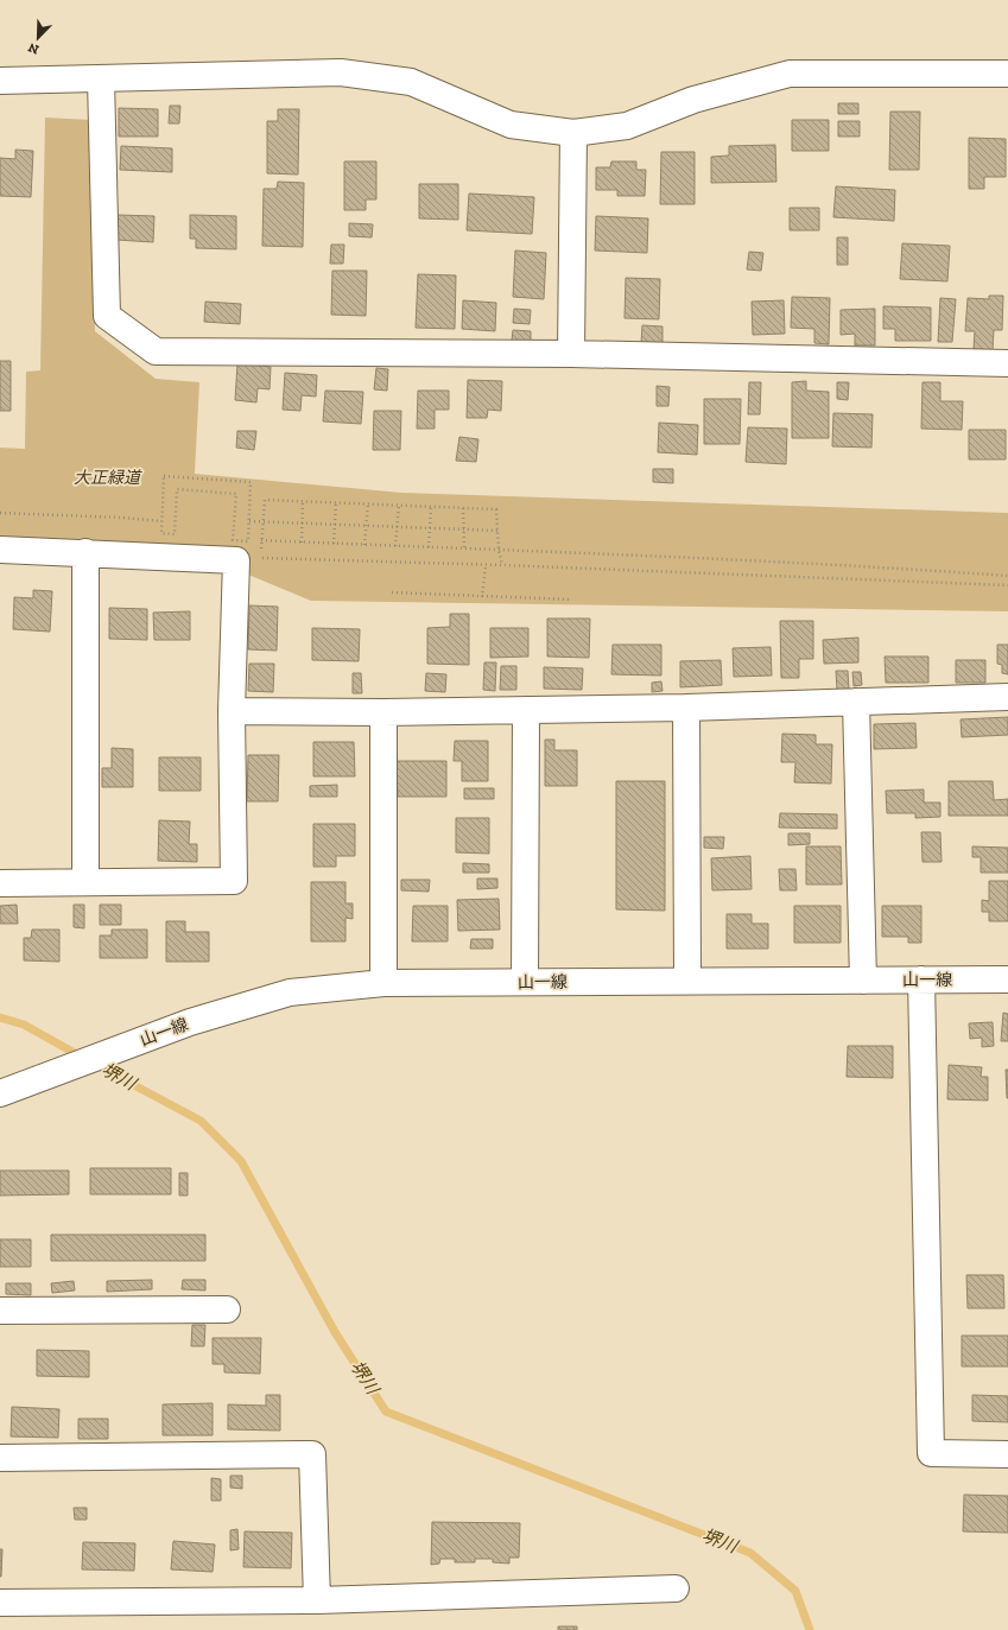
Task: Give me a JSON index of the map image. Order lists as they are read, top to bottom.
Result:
{
  "streets": {
    "street": ["山一線"]
  },
  "water": ["堺川"],
  "parks": ["大正緑道"],
  "north": "bottom left"
}
